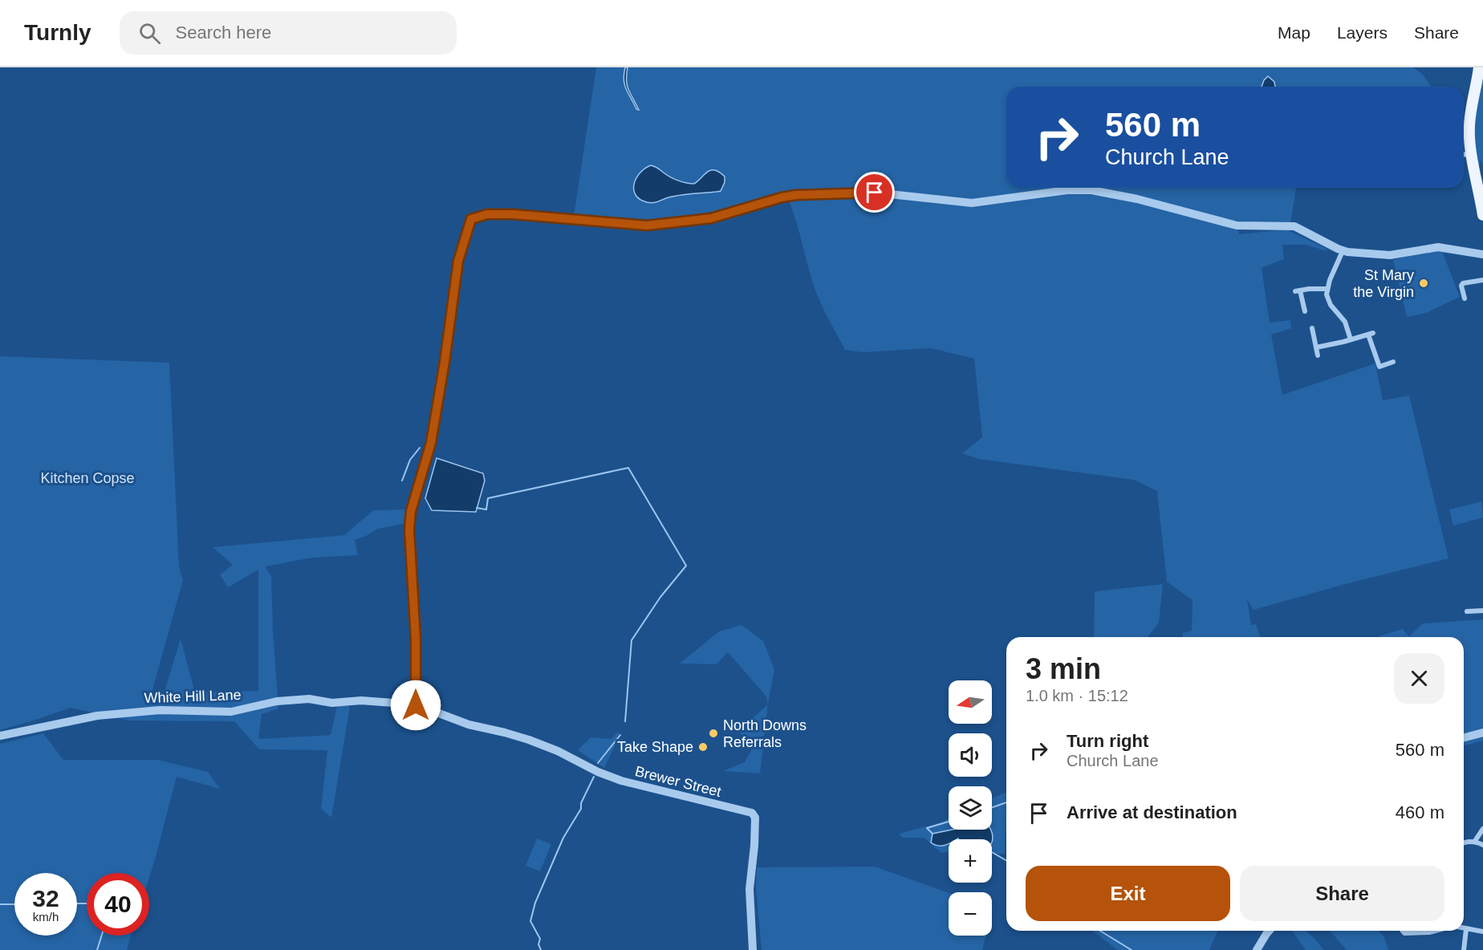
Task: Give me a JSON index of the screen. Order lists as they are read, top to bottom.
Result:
{
  "streets": {
    "street": ["White Hill Lane", "Brewer Street"]
  },
  "crossings": [
    ["White Hill Lane", "Brewer Street"]
  ],
  "parks": ["Kitchen Copse"],
  "places": ["St Mary the Virgin", "North Downs Referrals", "Take Shape"],
  "north": "left",
  "page": {
    "header": "Turnly",
    "search": "Search here",
    "nav": ["Map", "Layers", "Share"],
    "turn": ["560 m", "Church Lane"],
    "heading": ["3 min", "1.0 km · 15:12"],
    "map_buttons": ["+", "−"],
    "list": [
      {
        "name": "Turn right",
        "note": "Church Lane",
        "value": "560 m"
      },
      {
        "name": "Arrive at destination",
        "value": "460 m"
      }
    ],
    "buttons": ["Exit", "Share"],
    "speed": "32 km/h",
    "limit": "40"
  }
}
